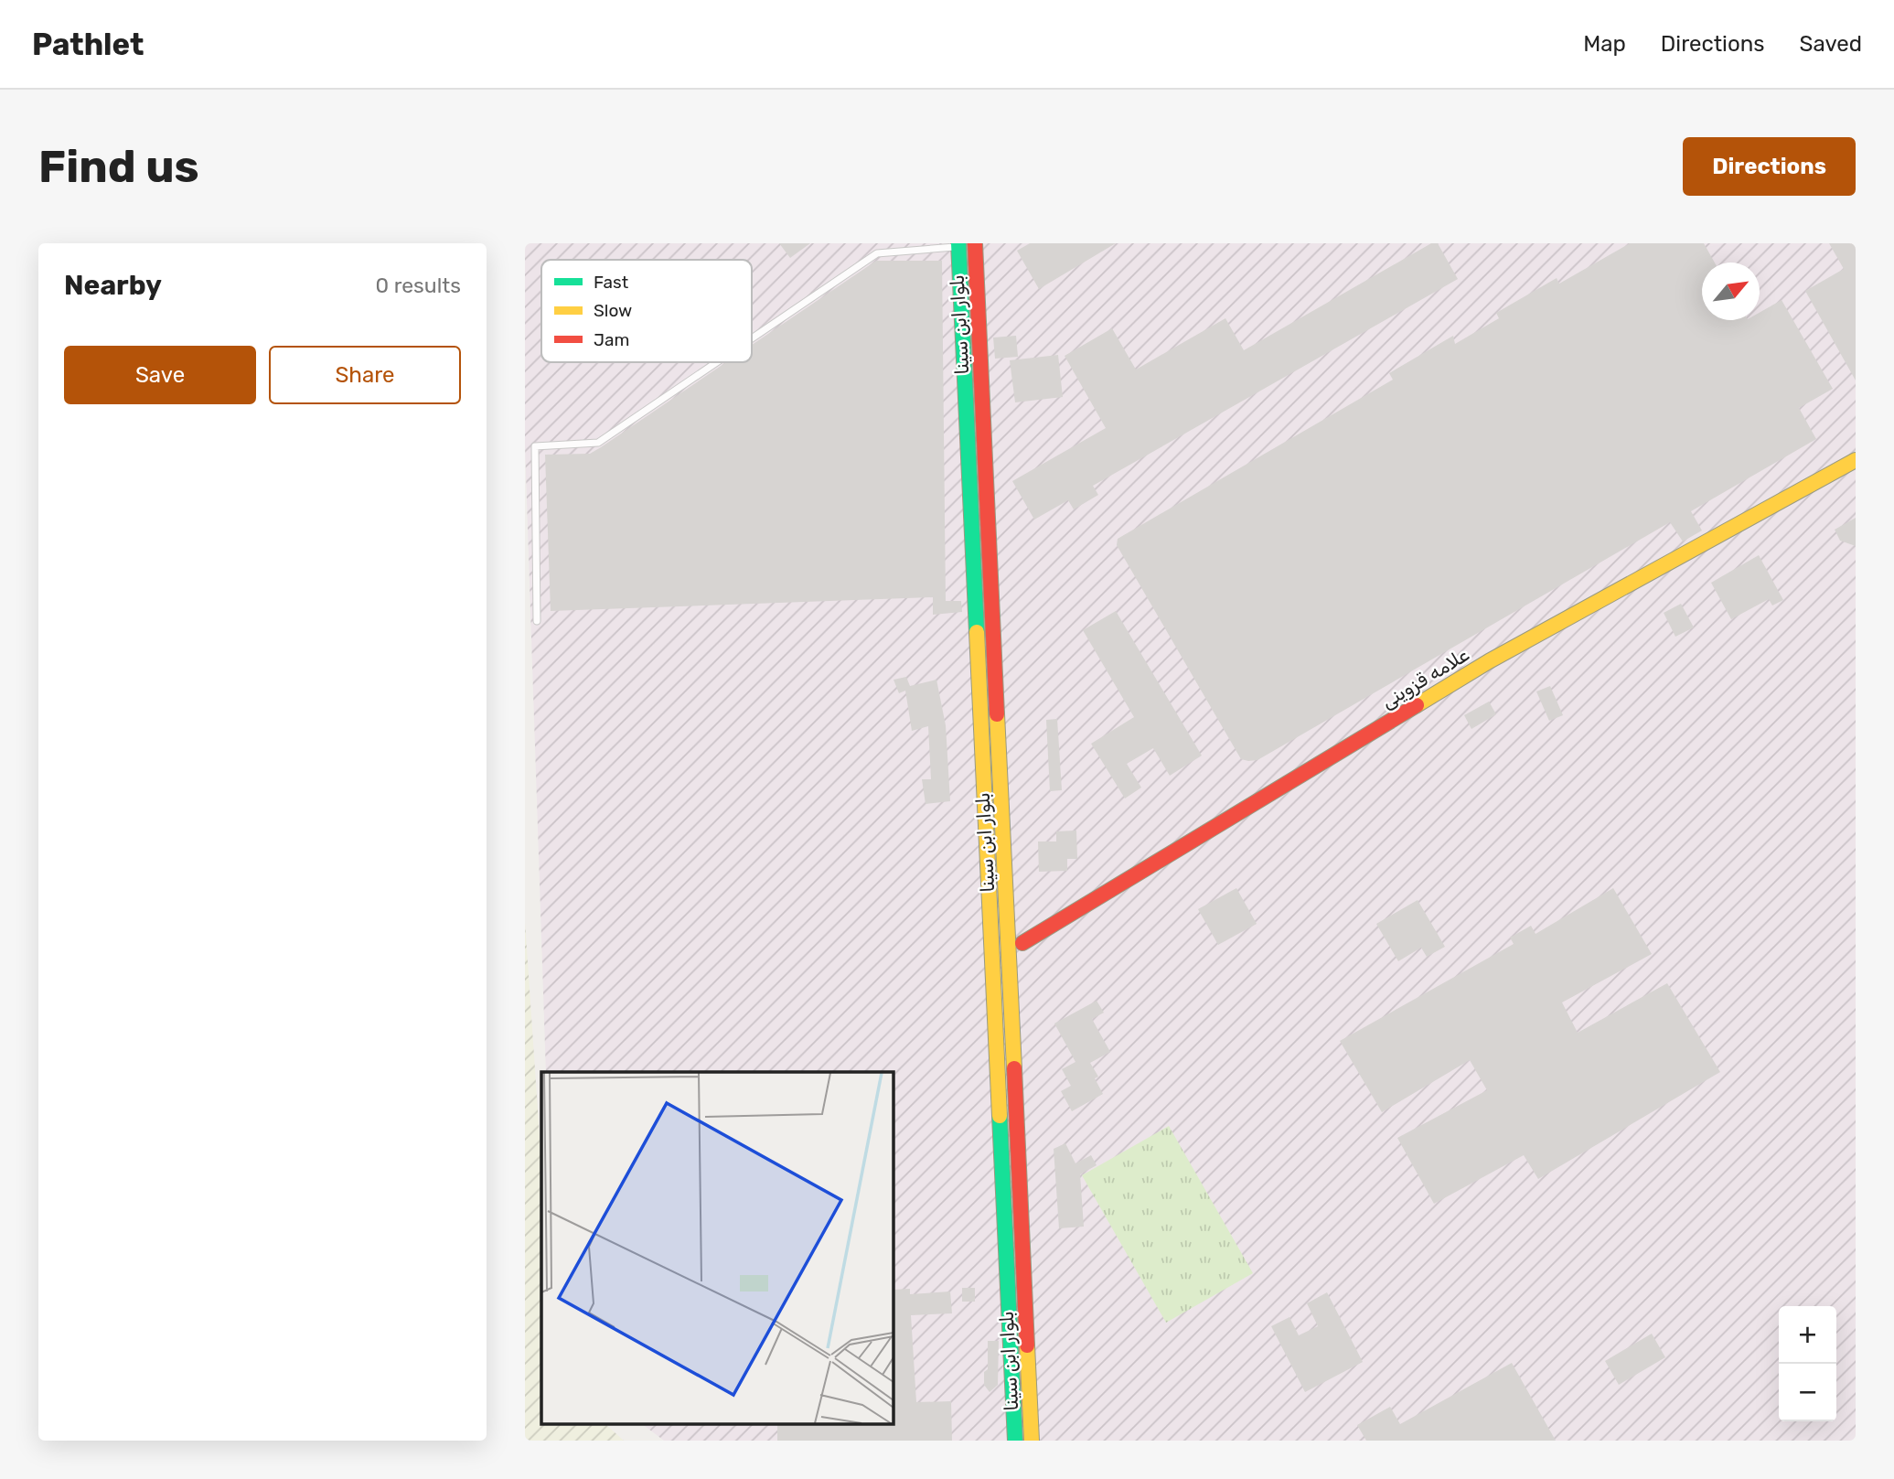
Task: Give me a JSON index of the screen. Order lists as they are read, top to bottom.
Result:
{
  "streets": {
    "street": ["بلوار ابن سینا", "علامه قزوینی"]
  },
  "legend": ["Fast", "Slow", "Jam"],
  "north": "top right",
  "page": {
    "header": "Pathlet",
    "nav": ["Map", "Directions", "Saved"],
    "buttons": [
      "Directions",
      ["Save", "Share"]
    ],
    "title": "Find us",
    "heading": ["Nearby", "0 results"],
    "map_buttons": ["+", "−"]
  }
}
